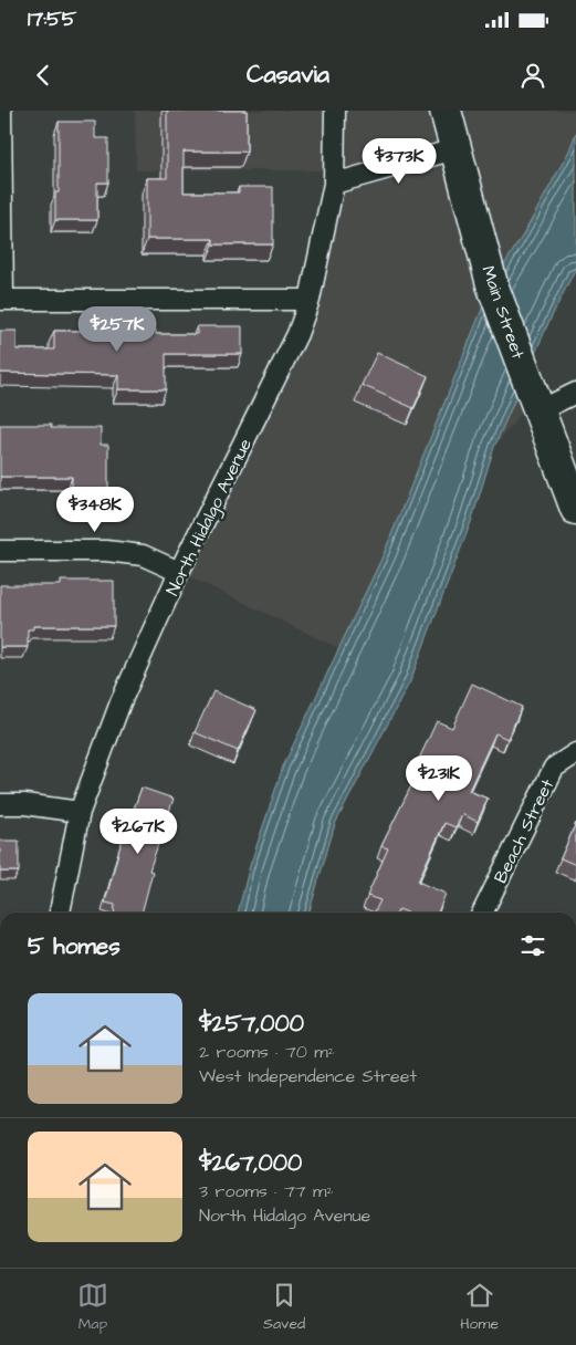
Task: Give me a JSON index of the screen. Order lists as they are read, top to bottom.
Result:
{
  "streets": {
    "highway": ["Main Street"],
    "street": ["North Hidalgo Avenue", "Beach Street"]
  },
  "page": {
    "status": "17:55",
    "header": "Casavia",
    "price": [
      "$373K",
      "$257K",
      "$348K",
      "$231K",
      "$267K"
    ],
    "heading": "5 homes",
    "list": [
      {
        "name": "$257,000",
        "note": "2 rooms · 70 m² · West Independence Street"
      },
      {
        "name": "$267,000",
        "note": "3 rooms · 77 m² · North Hidalgo Avenue"
      }
    ],
    "tabs": ["Map", "Saved", "Home"]
  }
}
